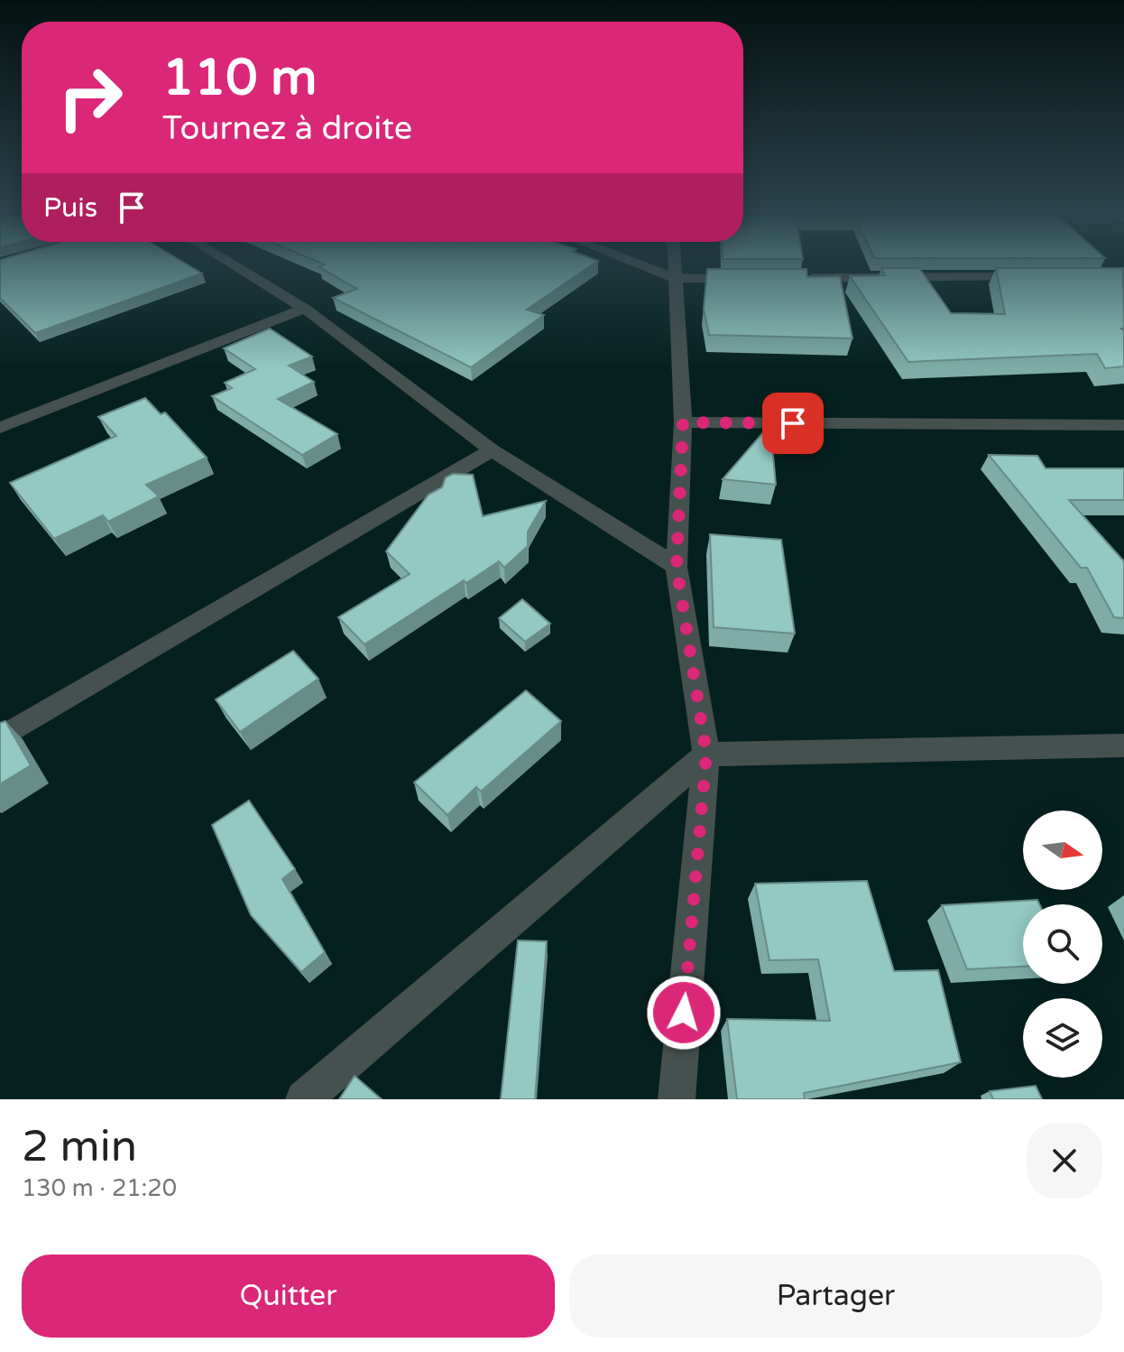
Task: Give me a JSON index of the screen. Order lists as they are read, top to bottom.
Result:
{
  "north": "right",
  "page": {
    "turn": ["110 m", "Tournez à droite"],
    "then": "Puis",
    "heading": ["2 min", "130 m · 21:20"],
    "buttons": ["Quitter", "Partager"]
  }
}
